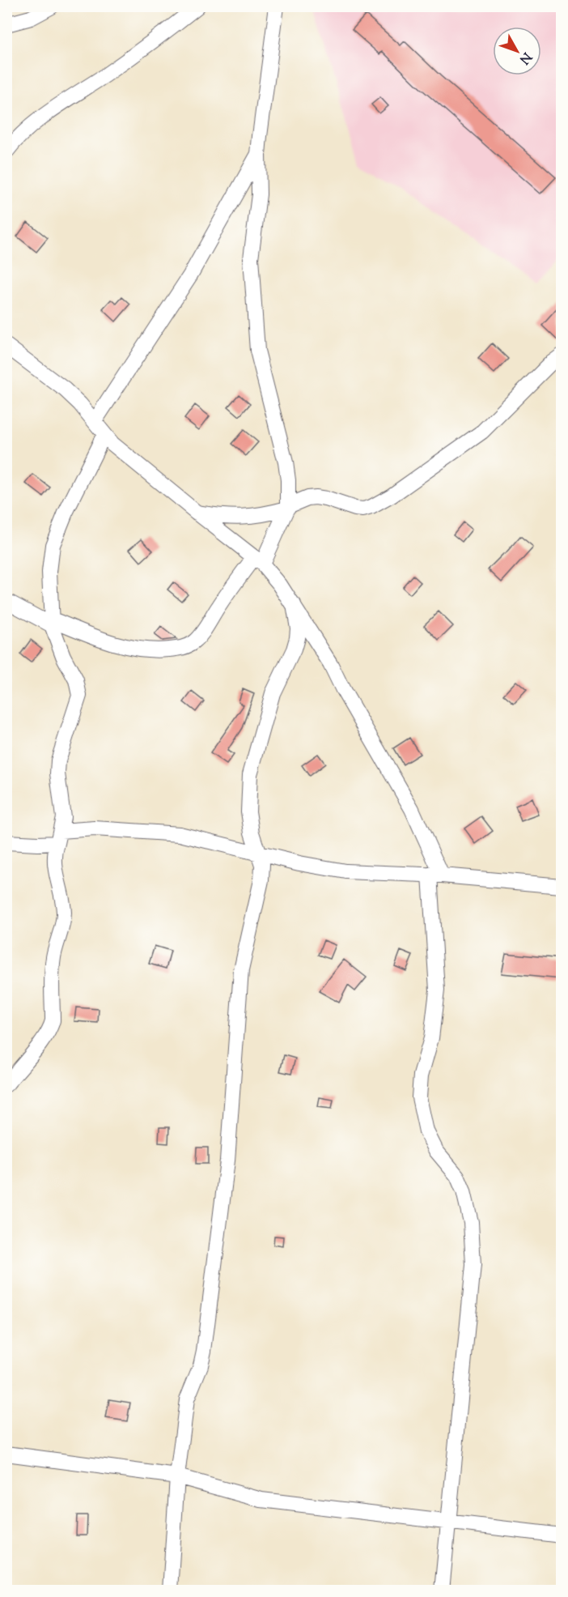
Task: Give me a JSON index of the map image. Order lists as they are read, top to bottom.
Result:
{
  "north": "bottom right"
}
